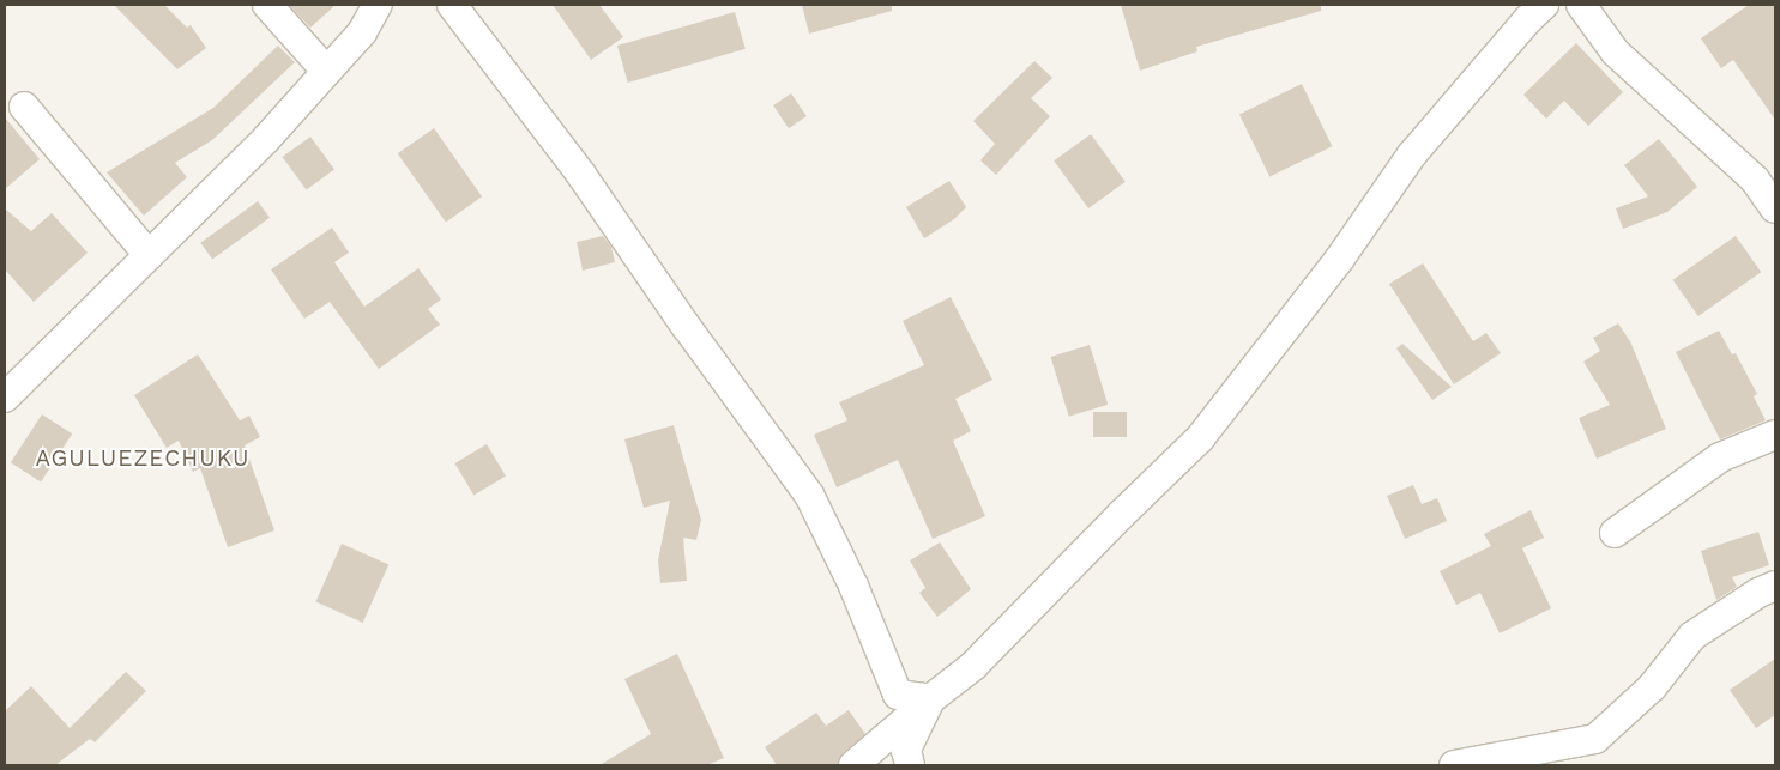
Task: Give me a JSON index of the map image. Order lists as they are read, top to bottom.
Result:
{
  "districts": ["AGULUEZECHUKU"]
}
